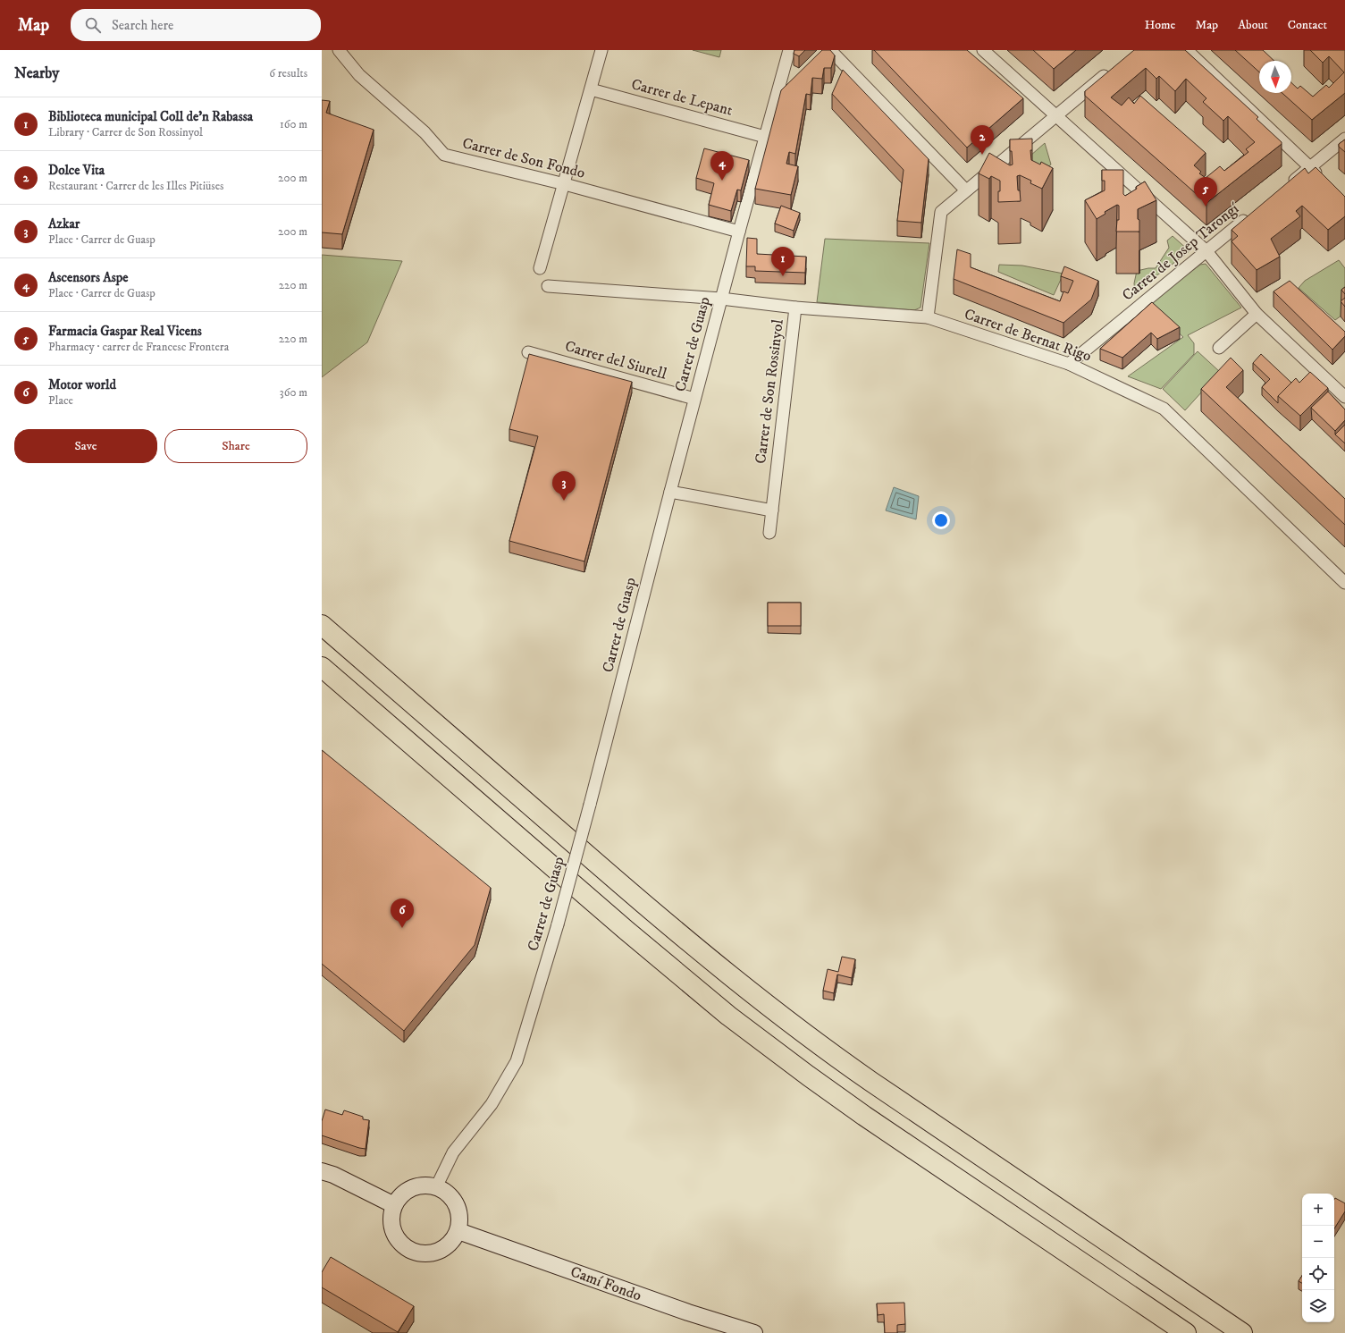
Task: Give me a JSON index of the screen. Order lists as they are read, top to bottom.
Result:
{
  "streets": {
    "street": [
      "Carrer de Lepant",
      "Carrer de Son Fondo",
      "Carrer de Josep Tarongí",
      "Carrer de Bernat Rigo",
      "Carrer de Guasp",
      "Carrer del Siurell",
      "Carrer de Son Rossinyol",
      "Camí Fondo"
    ]
  },
  "crossings": [
    ["Carrer de Lepant", "Carrer de Guasp"],
    ["Carrer de Son Fondo", "Carrer de Guasp"],
    ["Carrer de Josep Tarongí", "Carrer de Bernat Rigo"],
    ["Carrer de Bernat Rigo", "Carrer de Son Rossinyol"],
    ["Carrer de Guasp", "Carrer del Siurell"],
    ["Carrer de Guasp", "Carrer de Son Rossinyol"],
    ["Carrer de Guasp", "Camí Fondo"]
  ],
  "north": "bottom",
  "page": {
    "header": "Map",
    "search": "Search here",
    "nav": [
      "Home",
      "Map",
      "About",
      "Contact"
    ],
    "heading": ["Nearby", "6 results"],
    "list": [
      {
        "mark": "1",
        "name": "Biblioteca municipal Coll de'n Rabassa",
        "note": "Library · Carrer de Son Rossinyol",
        "value": "160 m"
      },
      {
        "mark": "2",
        "name": "Dolce Vita",
        "note": "Restaurant · Carrer de les Illes Pitiüses",
        "value": "200 m"
      },
      {
        "mark": "3",
        "name": "Azkar",
        "note": "Place · Carrer de Guasp",
        "value": "200 m"
      },
      {
        "mark": "4",
        "name": "Ascensors Aspe",
        "note": "Place · Carrer de Guasp",
        "value": "220 m"
      },
      {
        "mark": "5",
        "name": "Farmacia Gaspar Real Vicens",
        "note": "Pharmacy · carrer de Francesc Frontera",
        "value": "220 m"
      },
      {
        "mark": "6",
        "name": "Motor world",
        "note": "Place",
        "value": "360 m"
      }
    ],
    "pins": [
      "2",
      "4",
      "5",
      "1",
      "3",
      "6"
    ],
    "buttons": ["Save", "Share"],
    "map_buttons": ["+", "−"]
  }
}
